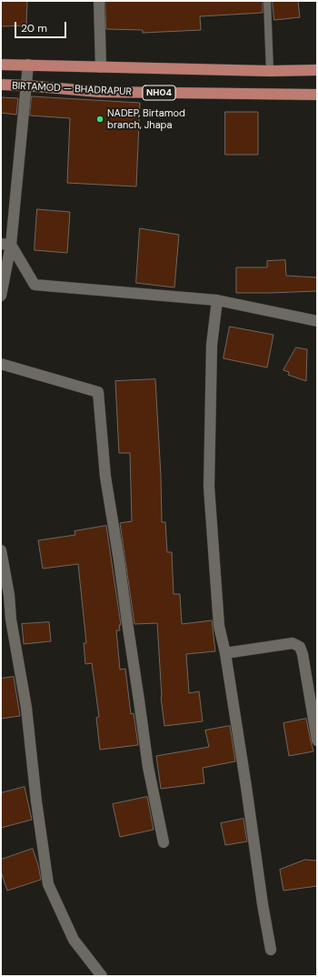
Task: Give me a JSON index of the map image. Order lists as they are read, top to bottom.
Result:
{
  "streets": {
    "main road": ["BIRTAMOD — BHADRAPUR", "NH04"]
  },
  "places": ["NADEP, Birtamod branch, Jhapa"],
  "scale_bar": "20 m"
}
